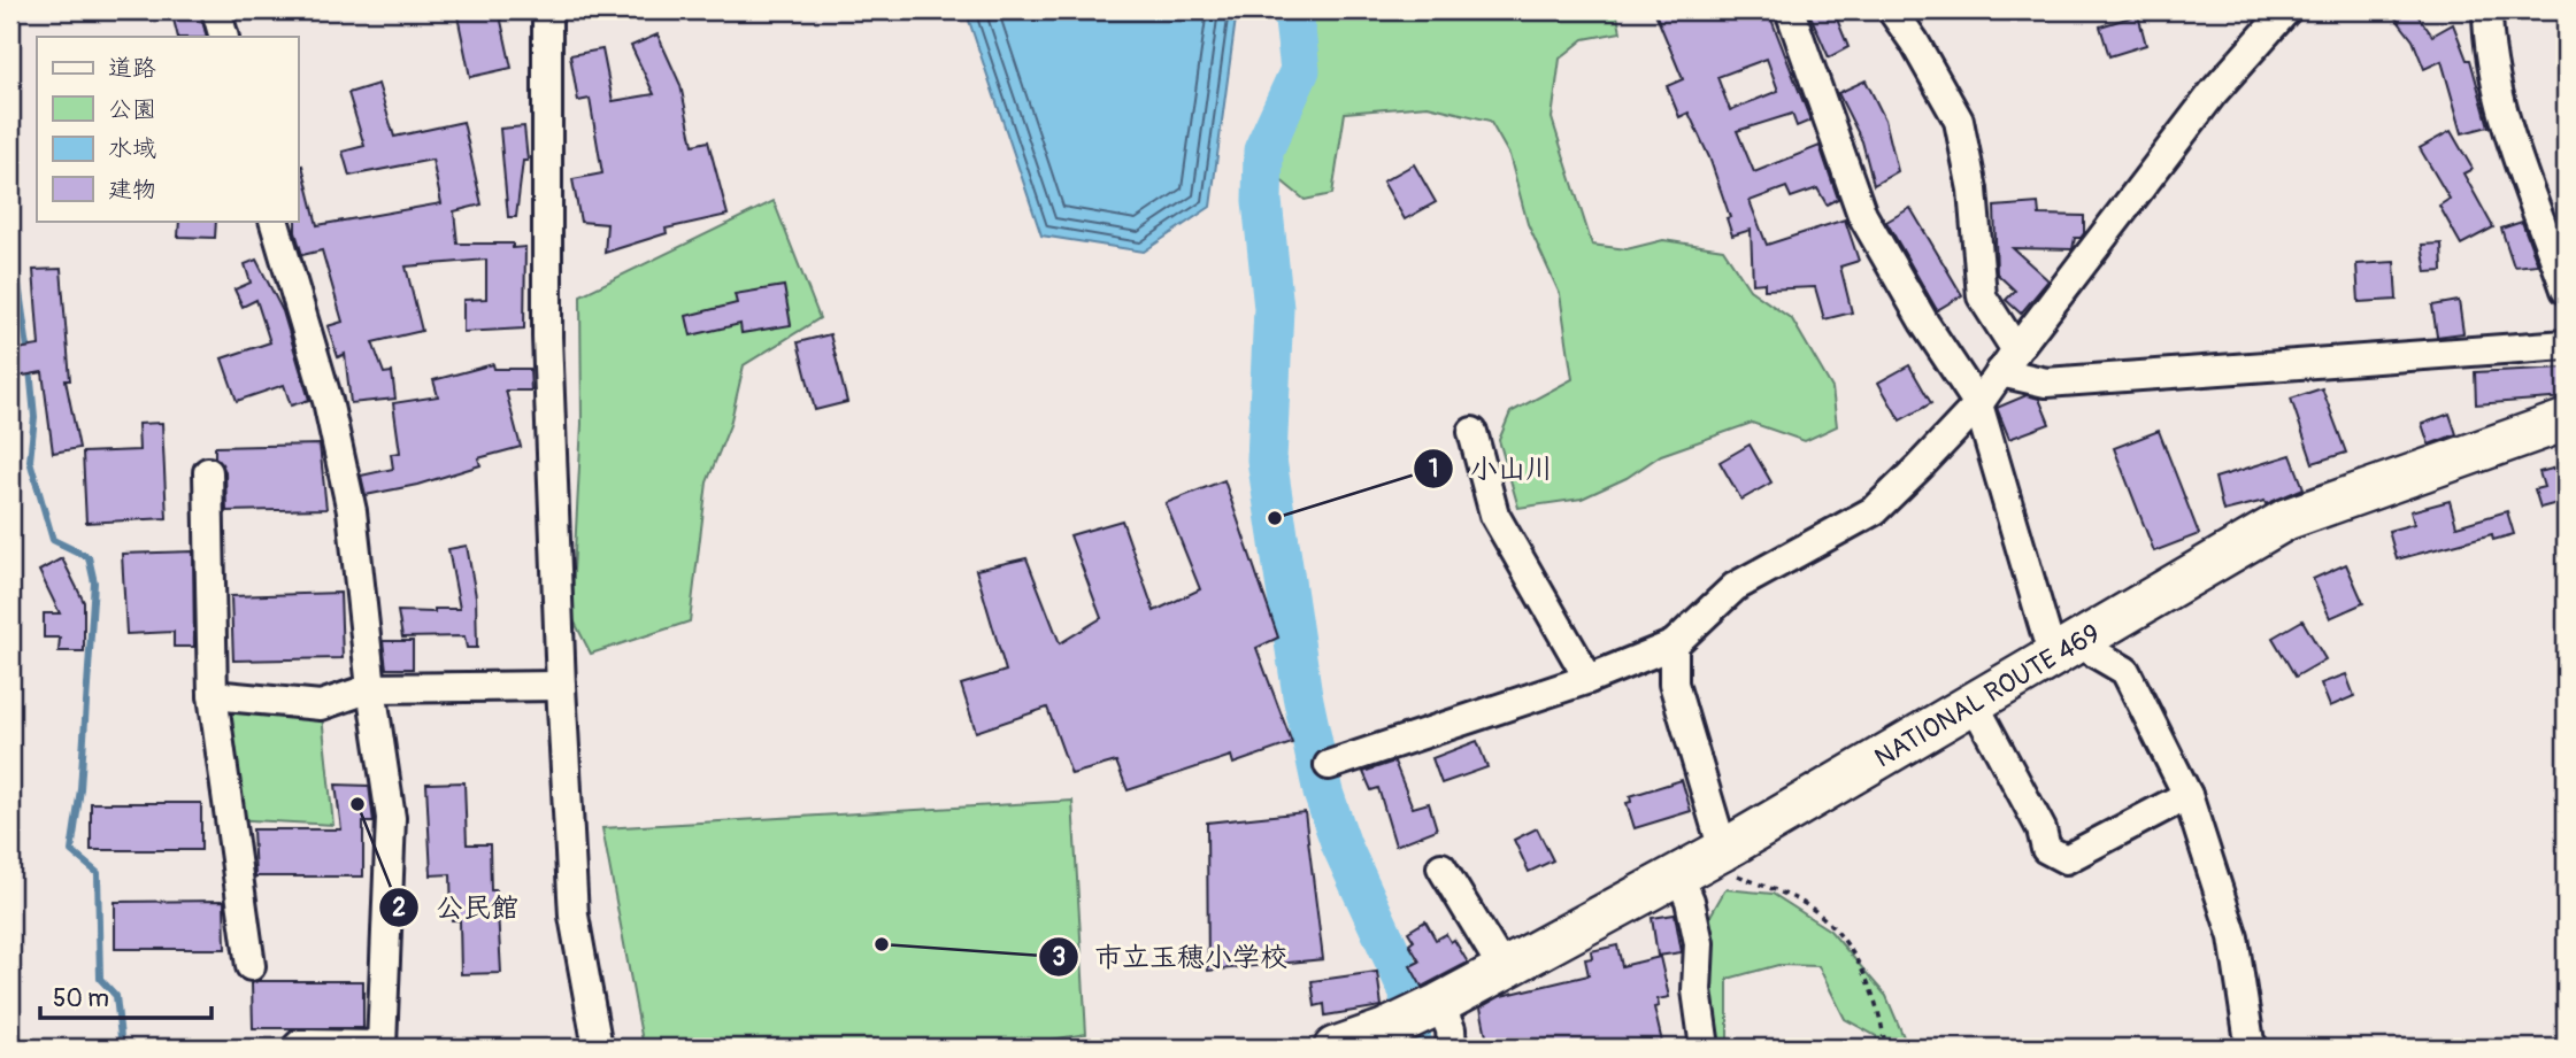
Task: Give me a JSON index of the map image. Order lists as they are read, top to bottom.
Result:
{
  "streets": {
    "highway": ["NATIONAL ROUTE 469"]
  },
  "places": ["小山川", "公民館", "市立玉穂小学校"],
  "legend": [
    "道路",
    "公園",
    "水域",
    "建物"
  ],
  "scale_bar": "50 m"
}
